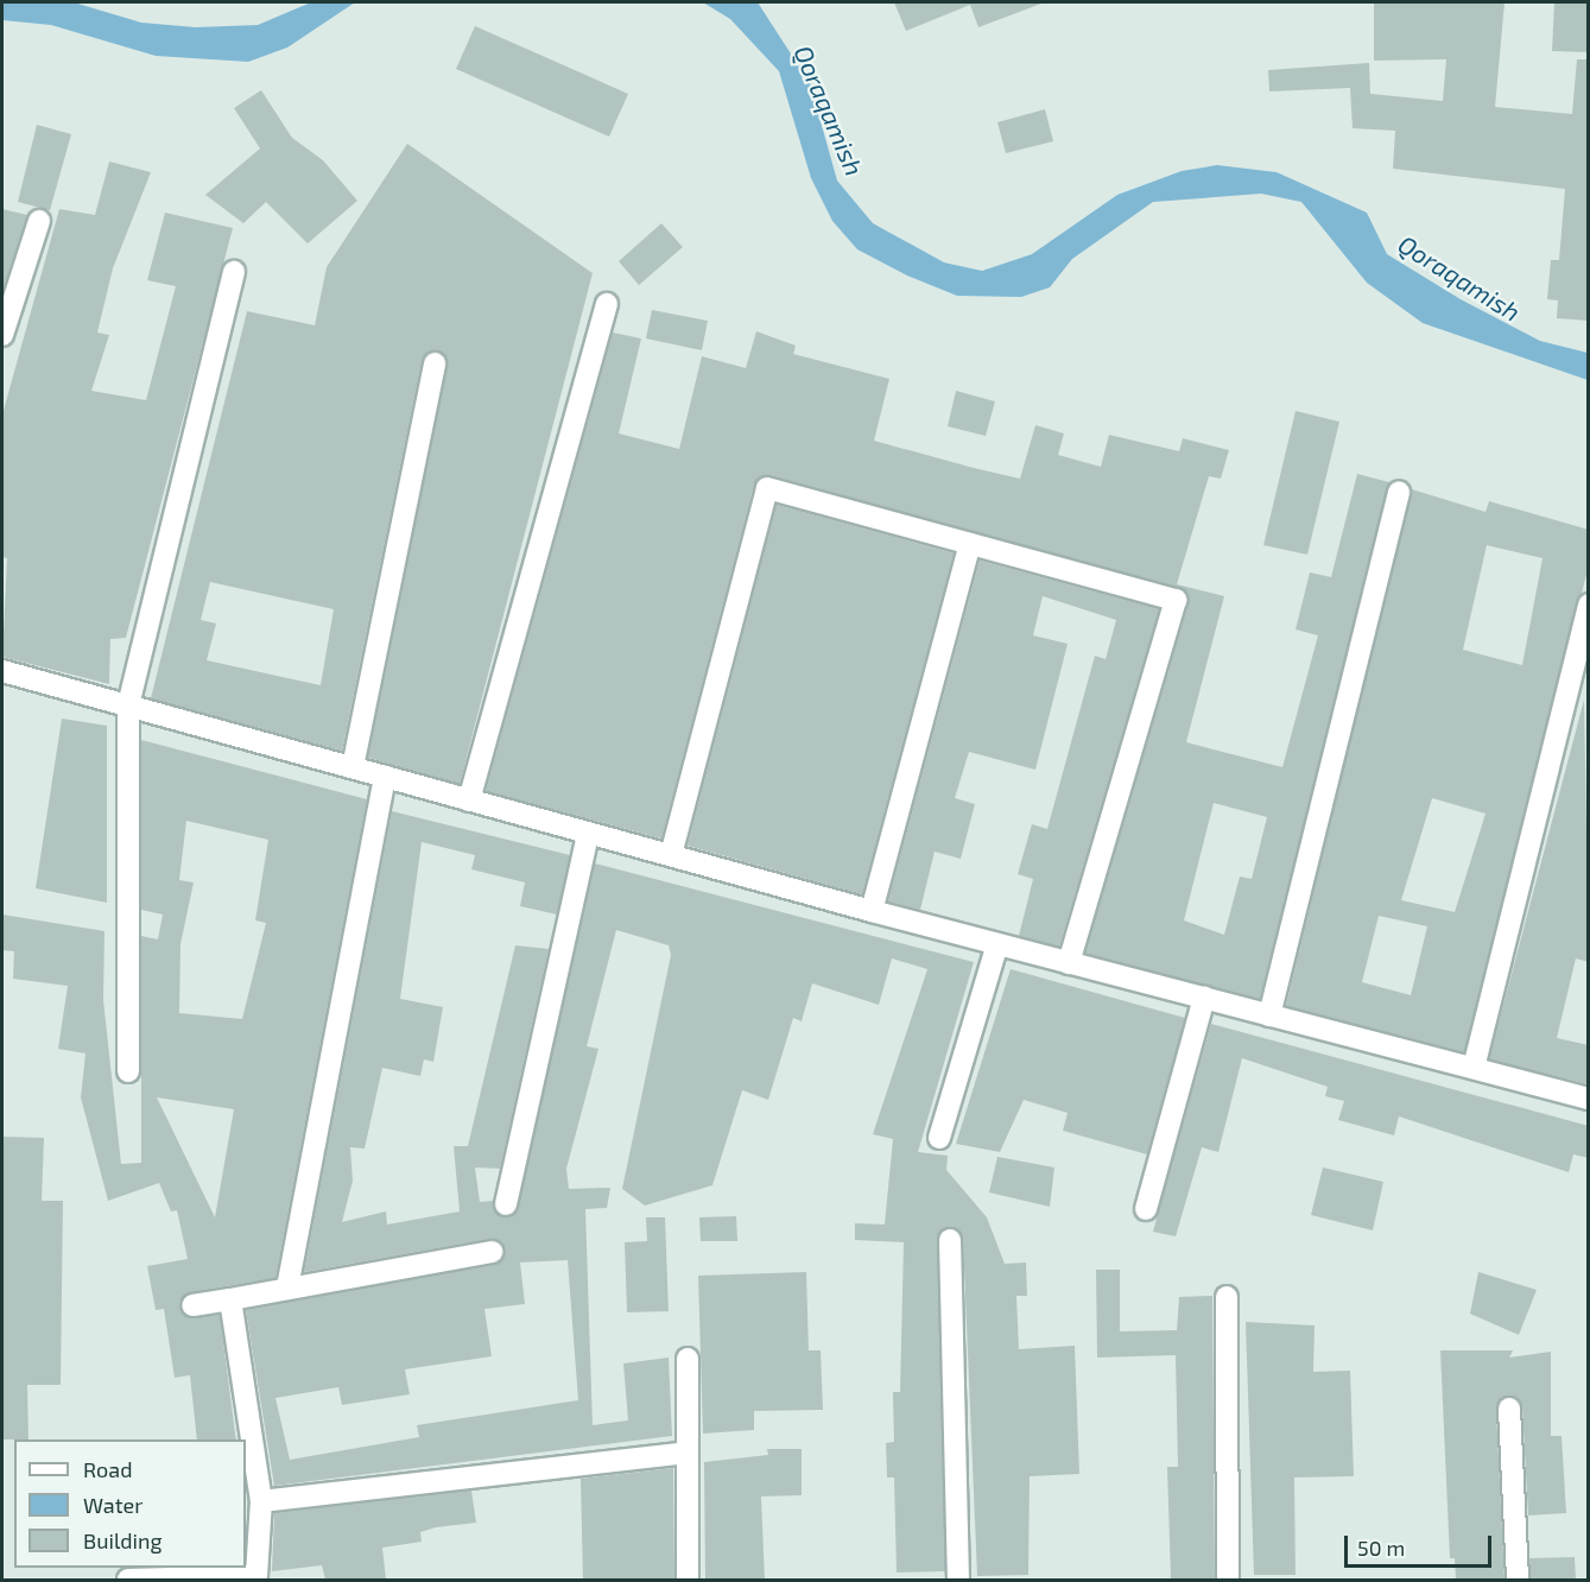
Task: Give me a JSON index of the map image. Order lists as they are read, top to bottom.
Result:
{
  "water": ["Qoraqamish"],
  "legend": ["Road", "Water", "Building"],
  "scale_bar": "50 m"
}
